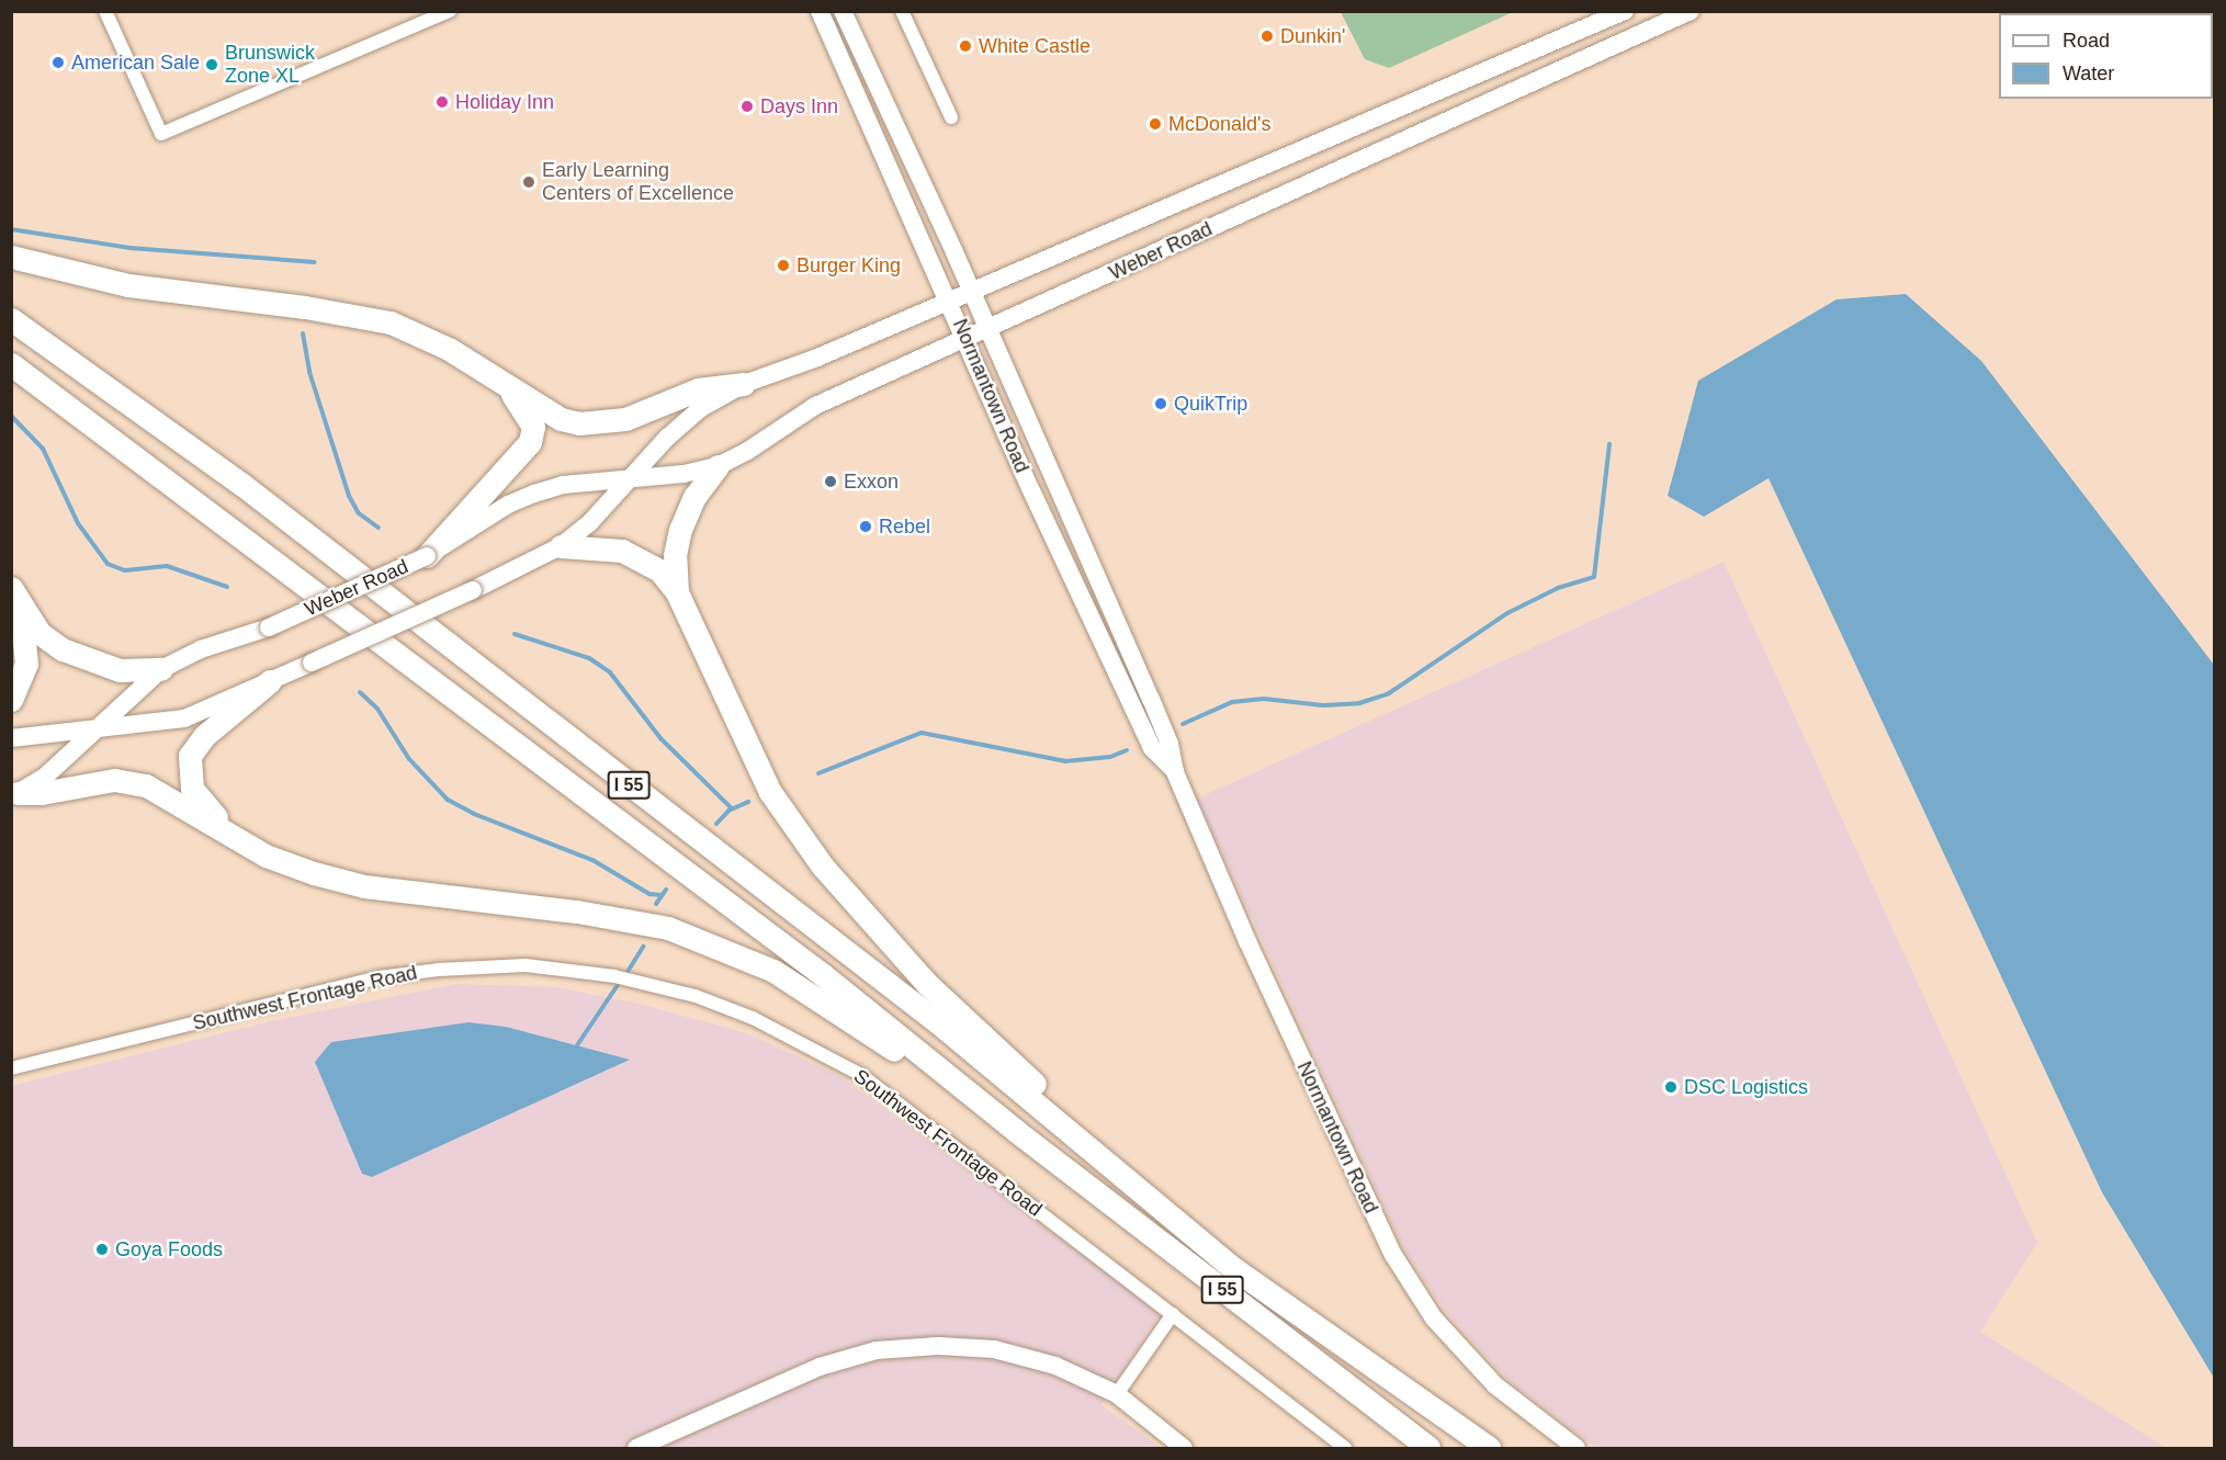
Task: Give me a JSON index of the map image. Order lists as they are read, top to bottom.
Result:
{
  "streets": {
    "highway": ["I 55"],
    "main road": ["Weber Road", "Normantown Road"],
    "street": ["Southwest Frontage Road"]
  },
  "crossings": [
    ["Weber Road", "Normantown Road"]
  ],
  "places": [
    "Dunkin'",
    "White Castle",
    "American Sale",
    "Brunswick Zone XL",
    "Holiday Inn",
    "Days Inn",
    "McDonald's",
    "Early Learning Centers of Excellence",
    "Burger King",
    "QuikTrip",
    "Exxon",
    "Rebel",
    "DSC Logistics",
    "Goya Foods"
  ],
  "legend": ["Road", "Water"]
}
